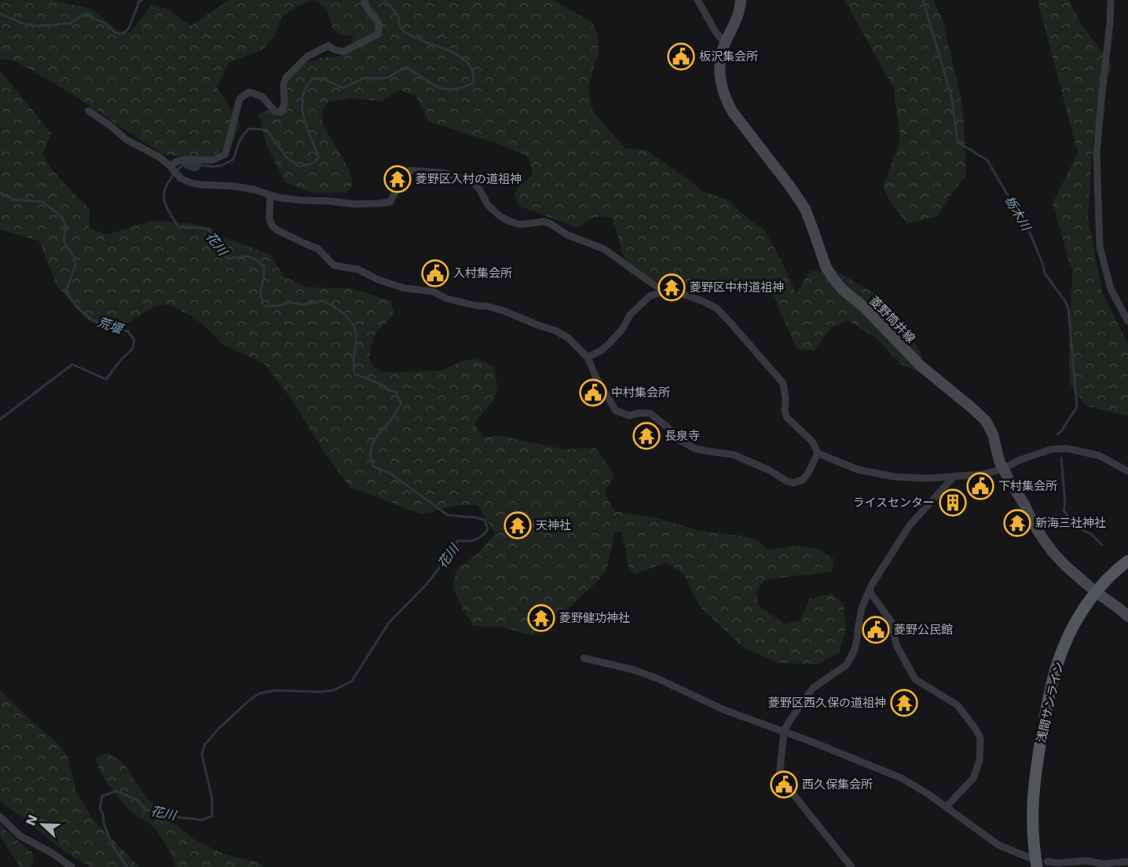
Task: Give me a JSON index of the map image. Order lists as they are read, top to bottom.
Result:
{
  "streets": {
    "main road": ["菱野筒井線", "浅間サンライン"]
  },
  "crossings": [
    ["菱野筒井線", "浅間サンライン"]
  ],
  "water": ["栃木川", "花川", "荒堰"],
  "places": {
    "public building": [
      "板沢集会所",
      "入村集会所",
      "中村集会所",
      "下村集会所",
      "菱野公民館",
      "西久保集会所"
    ],
    "temple": [
      "菱野区入村の道祖神",
      "菱野区中村道祖神",
      "長泉寺",
      "新海三社神社",
      "天神社",
      "菱野健功神社",
      "菱野区西久保の道祖神"
    ],
    "building": ["ライスセンター"]
  },
  "north": "left"
}
